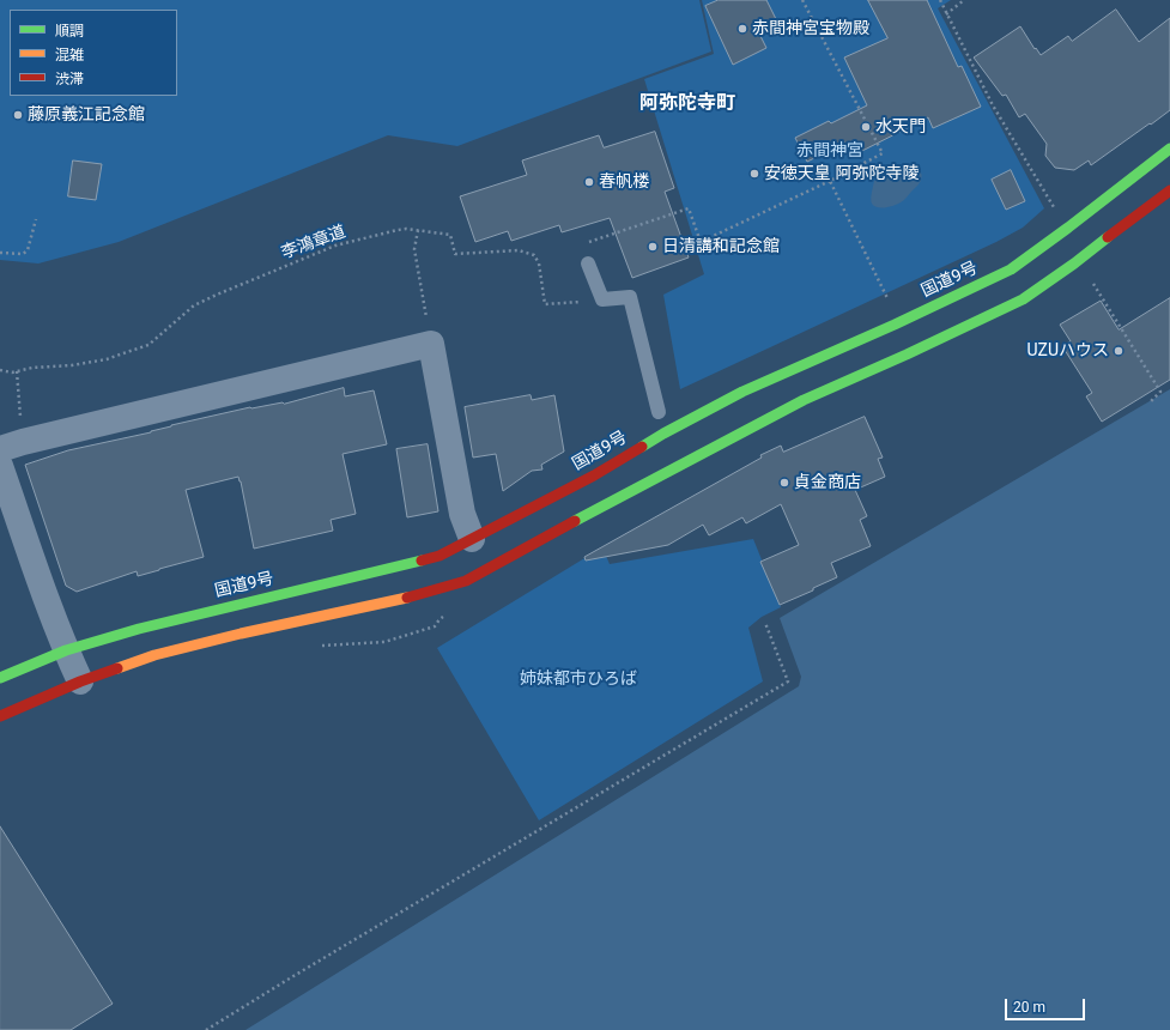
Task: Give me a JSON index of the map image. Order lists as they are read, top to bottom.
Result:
{
  "streets": {
    "highway": ["国道9号"],
    "path": ["李鴻章道"]
  },
  "districts": ["阿弥陀寺町"],
  "parks": ["赤間神宮", "姉妹都市ひろば"],
  "places": [
    "赤間神宮宝物殿",
    "藤原義江記念館",
    "水天門",
    "安徳天皇 阿弥陀寺陵",
    "春帆楼",
    "日清講和記念館",
    "UZUハウス",
    "貞金商店"
  ],
  "legend": ["順調", "混雑", "渋滞"],
  "scale_bar": "20 m"
}
